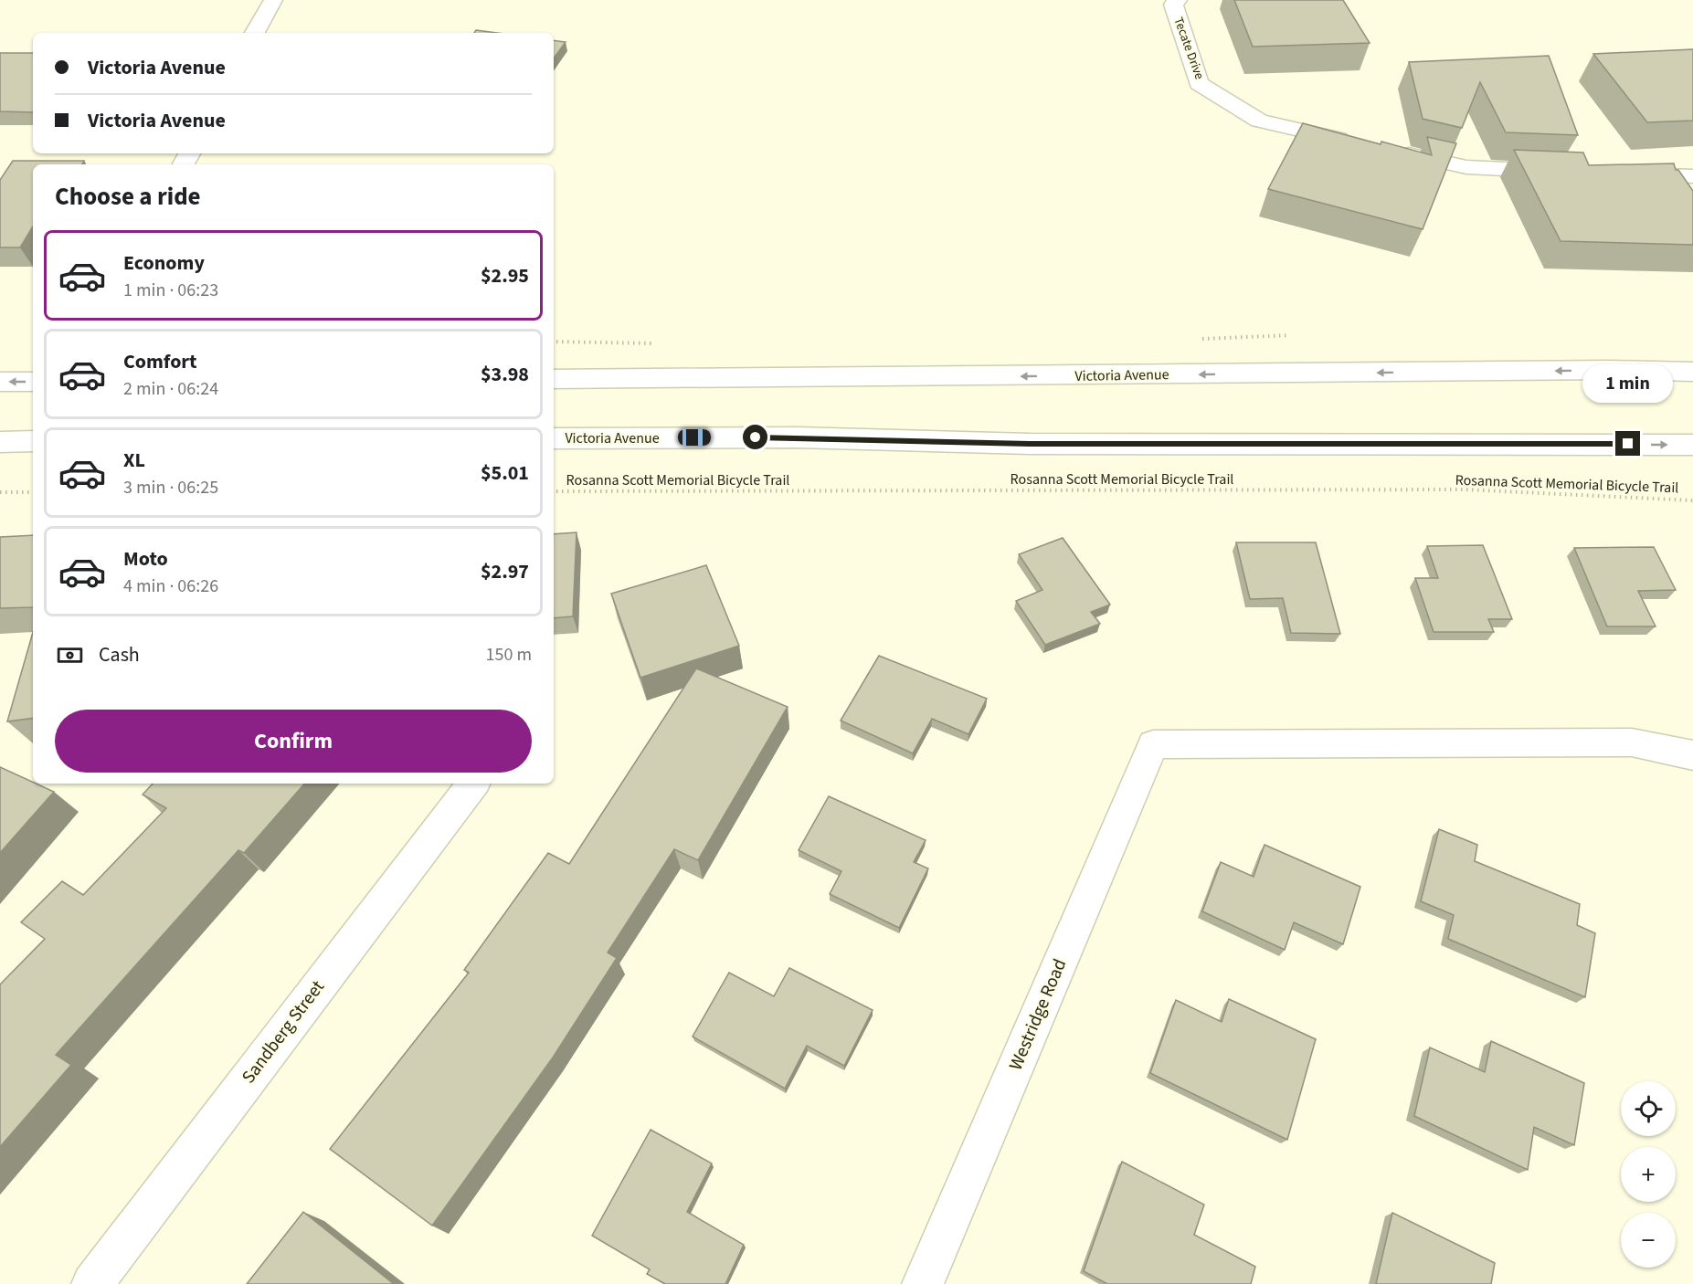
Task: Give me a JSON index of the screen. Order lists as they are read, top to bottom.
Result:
{
  "streets": {
    "main road": [
      "Tecate Drive",
      "Victoria Avenue",
      "Westridge Road",
      "Sandberg Street"
    ],
    "path": ["Rosanna Scott Memorial Bicycle Trail"]
  },
  "page": {
    "banner": ["Victoria Avenue", "Victoria Avenue"],
    "heading": "Choose a ride",
    "list": [
      {
        "name": "Economy",
        "note": "1 min · 06:23",
        "value": "$2.95"
      },
      {
        "name": "Comfort",
        "note": "2 min · 06:24",
        "value": "$3.98"
      },
      {
        "name": "XL",
        "note": "3 min · 06:25",
        "value": "$5.01"
      },
      {
        "name": "Moto",
        "note": "4 min · 06:26",
        "value": "$2.97"
      }
    ],
    "bubble": "1 min",
    "pay": ["Cash", "150 m"],
    "buttons": "Confirm",
    "map_buttons": ["+", "−"]
  }
}
